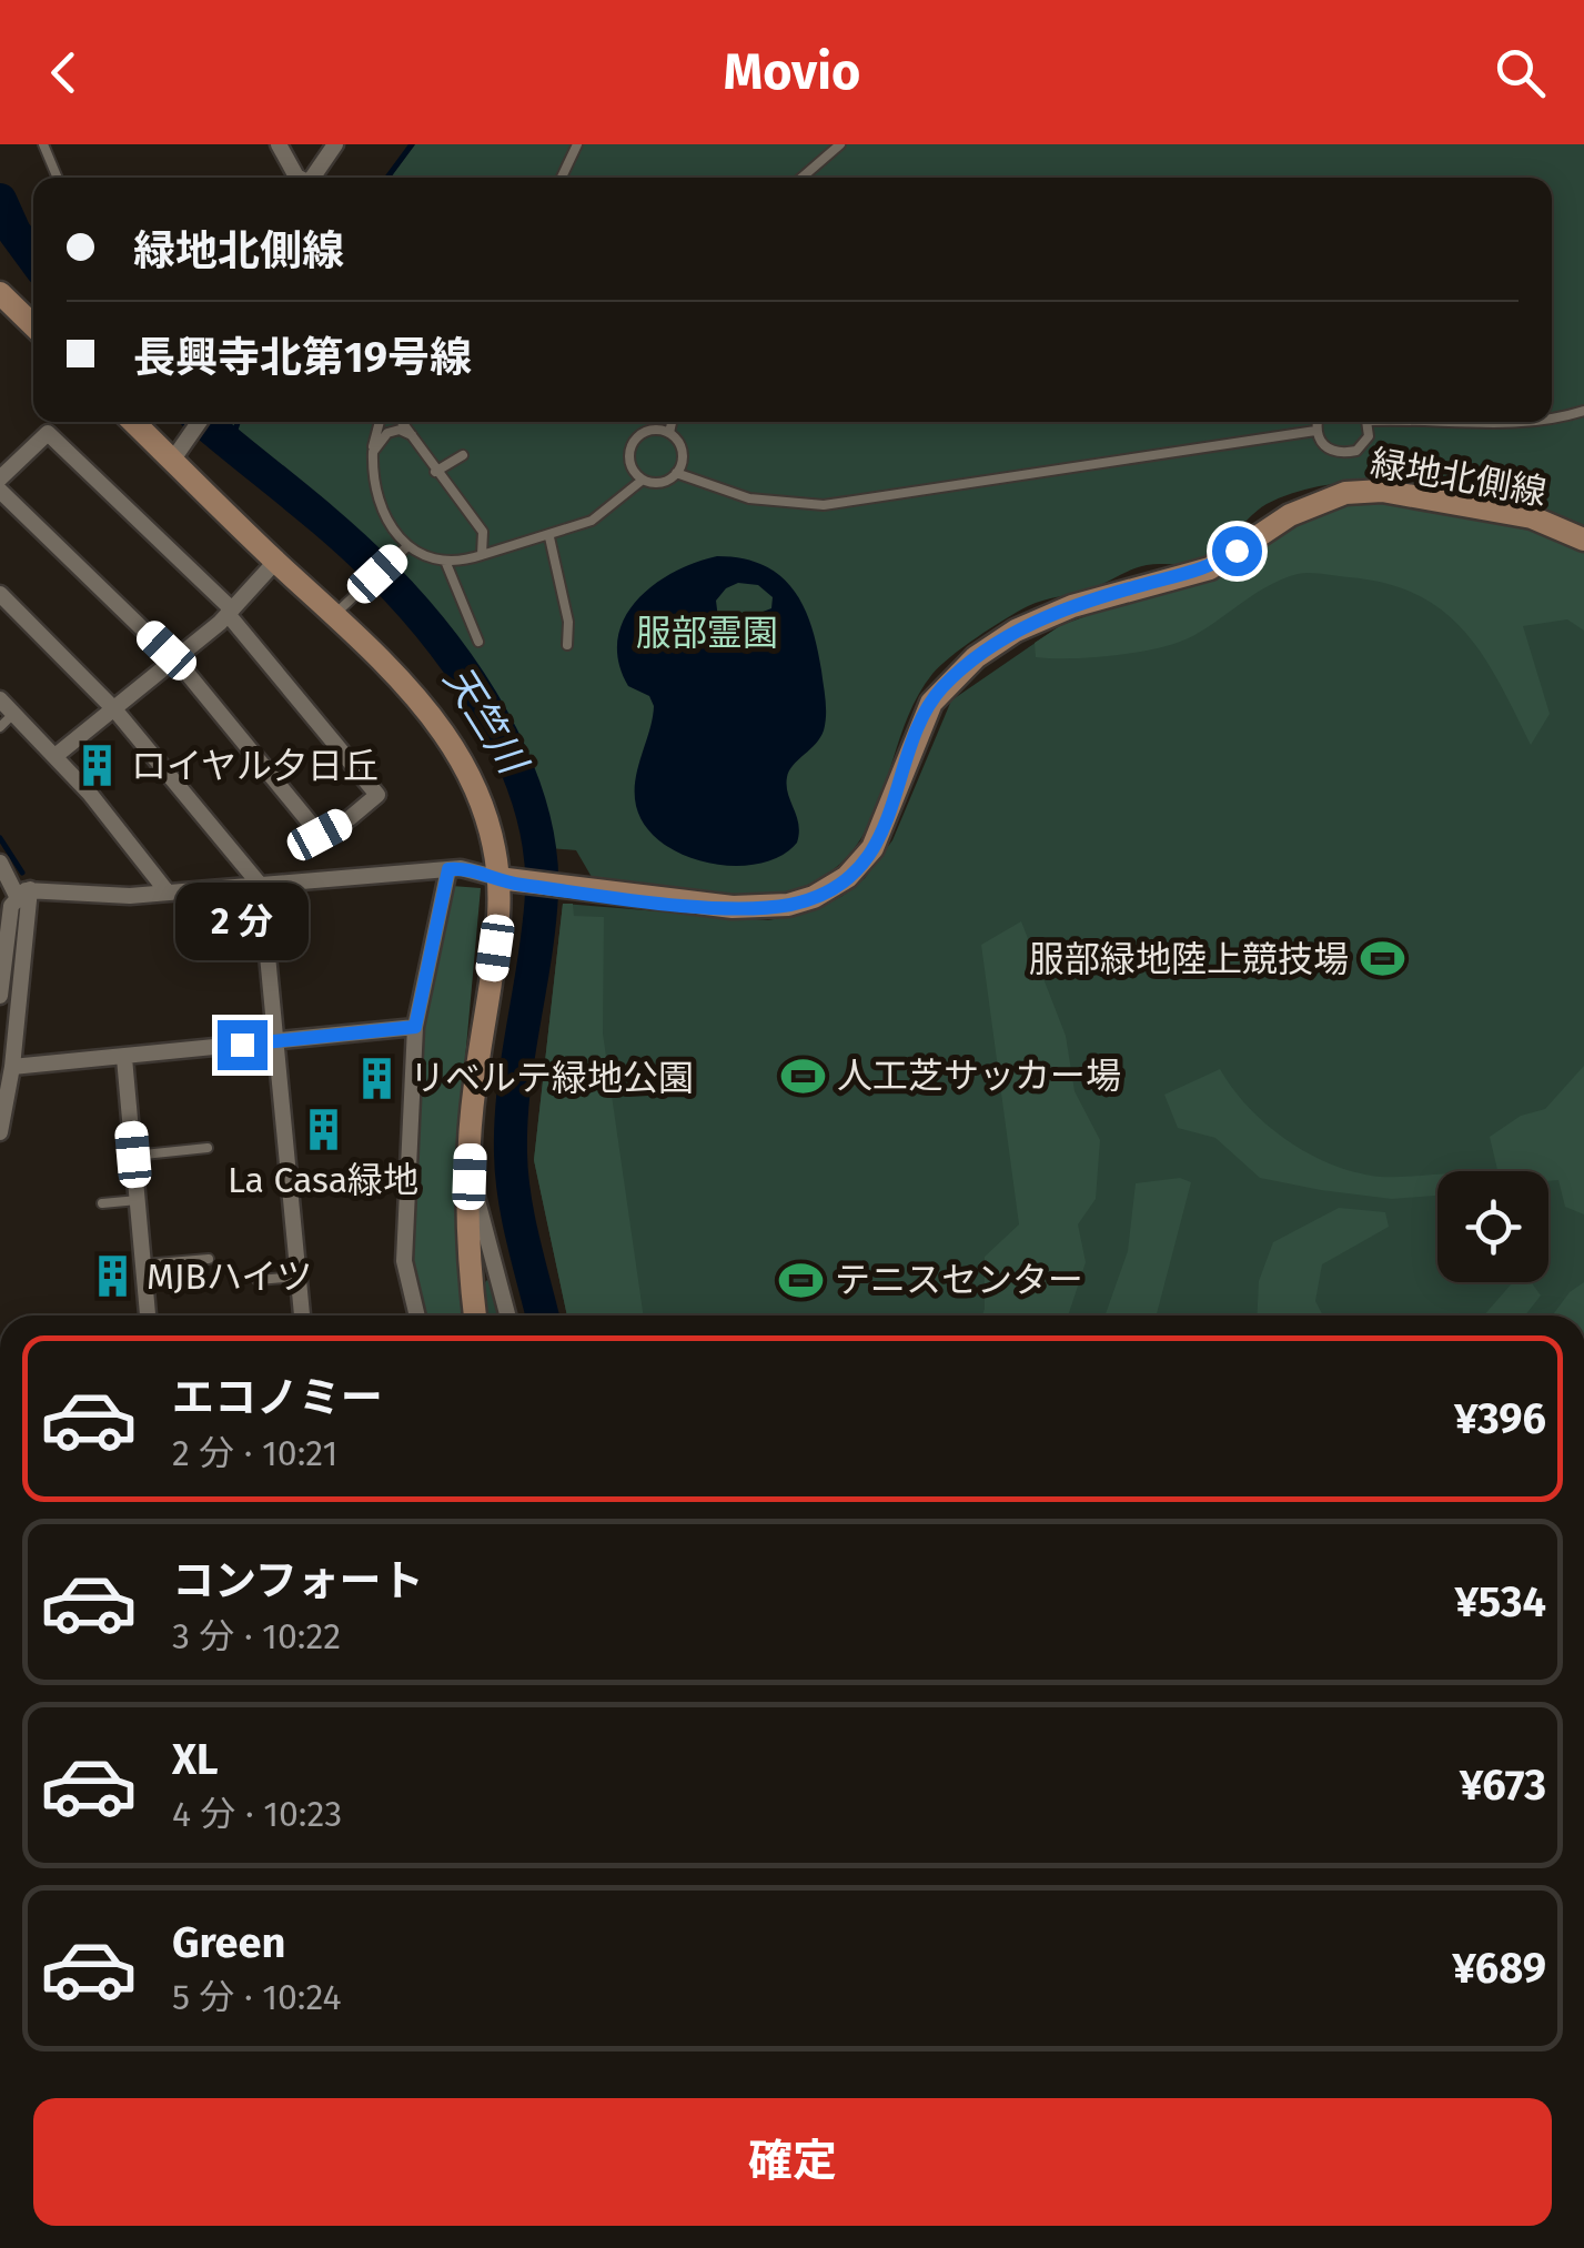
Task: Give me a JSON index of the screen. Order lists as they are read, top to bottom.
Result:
{
  "streets": {
    "street": ["緑地北側線"]
  },
  "water": ["天竺川"],
  "parks": ["服部霊園"],
  "places": {
    "building": [
      "ロイヤル夕日丘",
      "リベルテ緑地公園",
      "La Casa緑地",
      "MJBハイツ"
    ],
    "sports": ["服部緑地陸上競技場", "人工芝サッカー場", "テニスセンター"]
  },
  "page": {
    "header": "Movio",
    "banner": ["緑地北側線", "長興寺北第19号線"],
    "bubble": "2 分",
    "list": [
      {
        "name": "エコノミー",
        "note": "2 分 · 10:21",
        "value": "¥396"
      },
      {
        "name": "コンフォート",
        "note": "3 分 · 10:22",
        "value": "¥534"
      },
      {
        "name": "XL",
        "note": "4 分 · 10:23",
        "value": "¥673"
      },
      {
        "name": "Green",
        "note": "5 分 · 10:24",
        "value": "¥689"
      }
    ],
    "buttons": "確定"
  }
}
